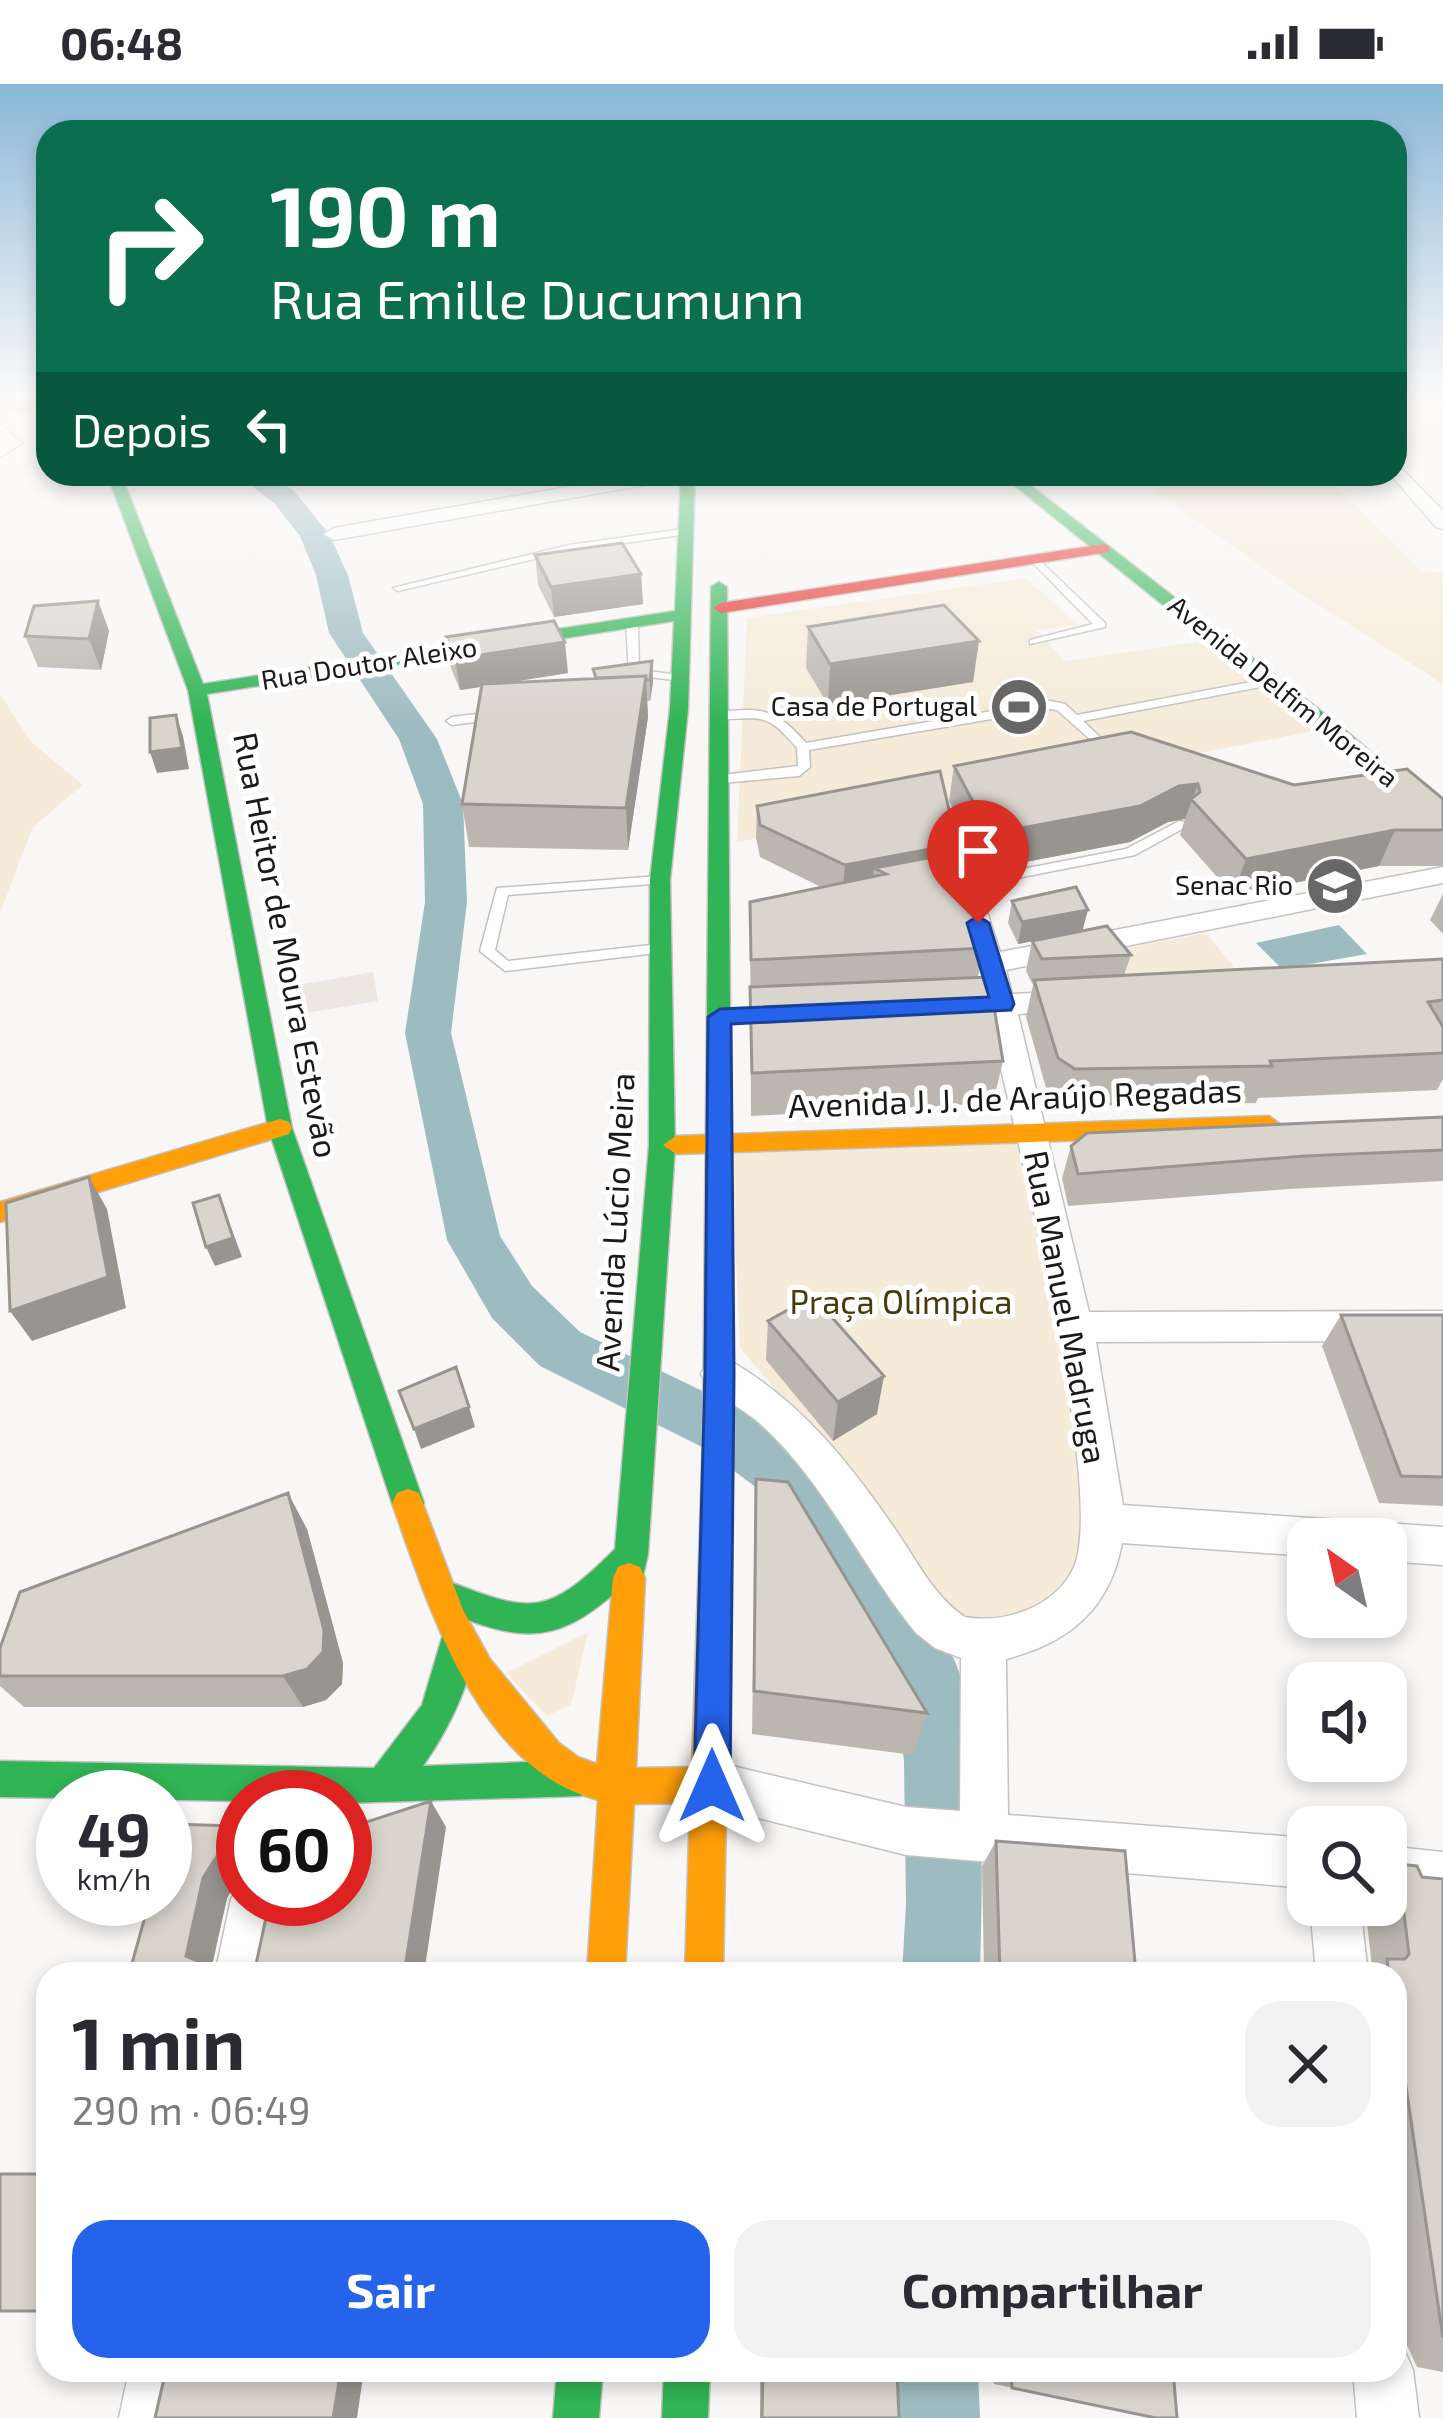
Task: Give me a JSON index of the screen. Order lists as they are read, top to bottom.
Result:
{
  "streets": {
    "main road": [
      "Rua Doutor Aleixo",
      "Avenida Delfim Moreira",
      "Rua Heitor de Moura Estevão",
      "Avenida J. J. de Araújo Regadas",
      "Avenida Lúcio Meira"
    ],
    "street": ["Rua Manuel Madruga"]
  },
  "crossings": [
    ["Rua Doutor Aleixo", "Rua Heitor de Moura Estevão"],
    ["Rua Doutor Aleixo", "Avenida Lúcio Meira"],
    ["Avenida J. J. de Araújo Regadas", "Avenida Lúcio Meira"],
    ["Avenida J. J. de Araújo Regadas", "Rua Manuel Madruga"]
  ],
  "parks": ["Praça Olímpica"],
  "places": {
    "sports": ["Casa de Portugal"],
    "school or university": ["Senac Rio"]
  },
  "north": "top left",
  "page": {
    "status": "06:48",
    "turn": ["190 m", "Rua Emille Ducumunn"],
    "then": "Depois",
    "speed": "49 km/h",
    "limit": "60",
    "heading": ["1 min", "290 m · 06:49"],
    "buttons": ["Sair", "Compartilhar"]
  }
}
